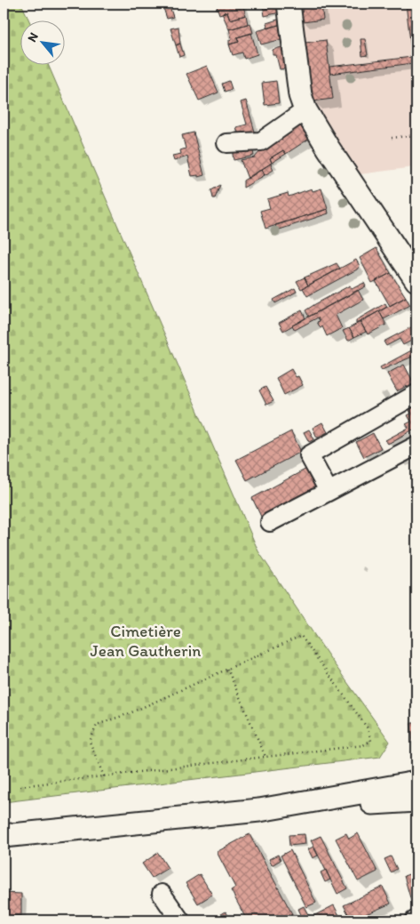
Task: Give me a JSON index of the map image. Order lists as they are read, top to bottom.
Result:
{
  "parks": ["Cimetière Jean Gautherin"],
  "north": "top left"
}
